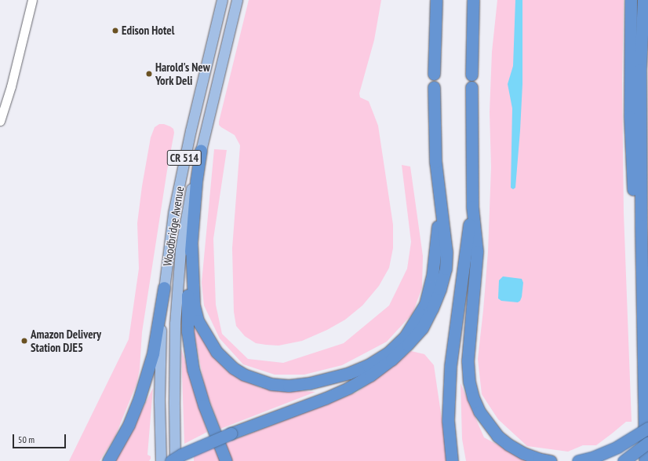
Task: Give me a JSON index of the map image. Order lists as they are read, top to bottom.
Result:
{
  "streets": {
    "main road": ["CR 514", "Woodbridge Avenue"]
  },
  "places": ["Edison Hotel", "Harold's New York Deli", "Amazon Delivery Station DJE5"],
  "scale_bar": "50 m"
}
